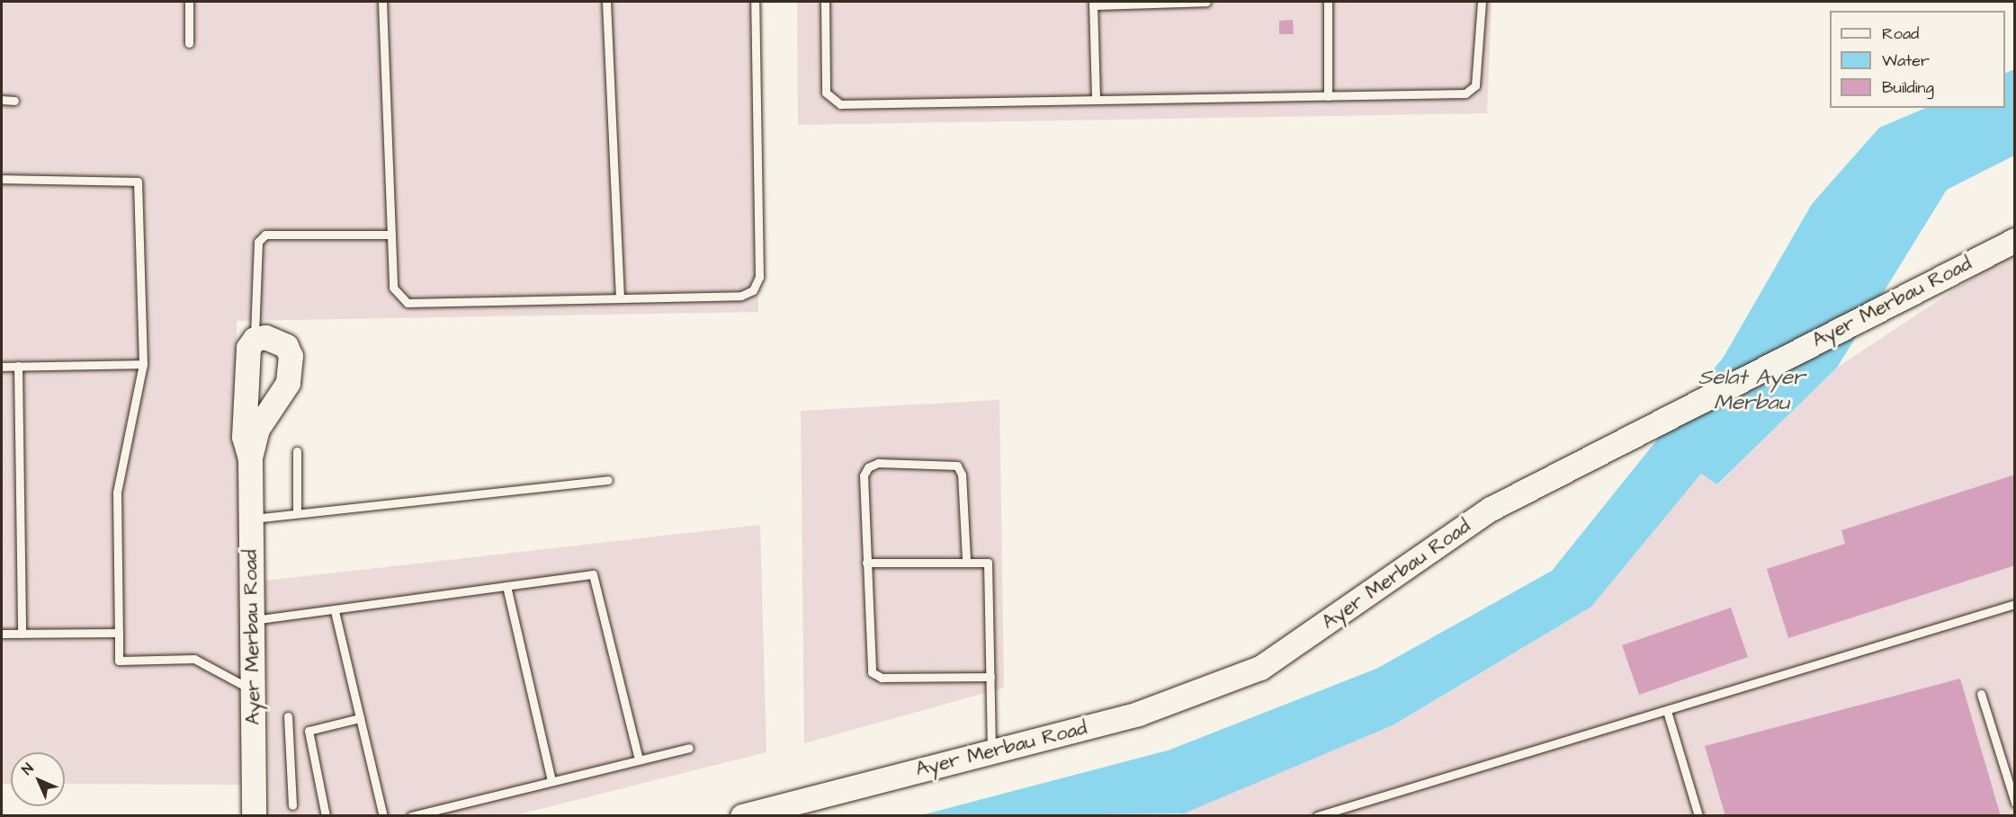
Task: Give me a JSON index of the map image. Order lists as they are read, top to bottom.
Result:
{
  "streets": {
    "street": ["Ayer Merbau Road"]
  },
  "water": ["Selat Ayer Merbau"],
  "legend": ["Road", "Water", "Building"],
  "north": "top left"
}
